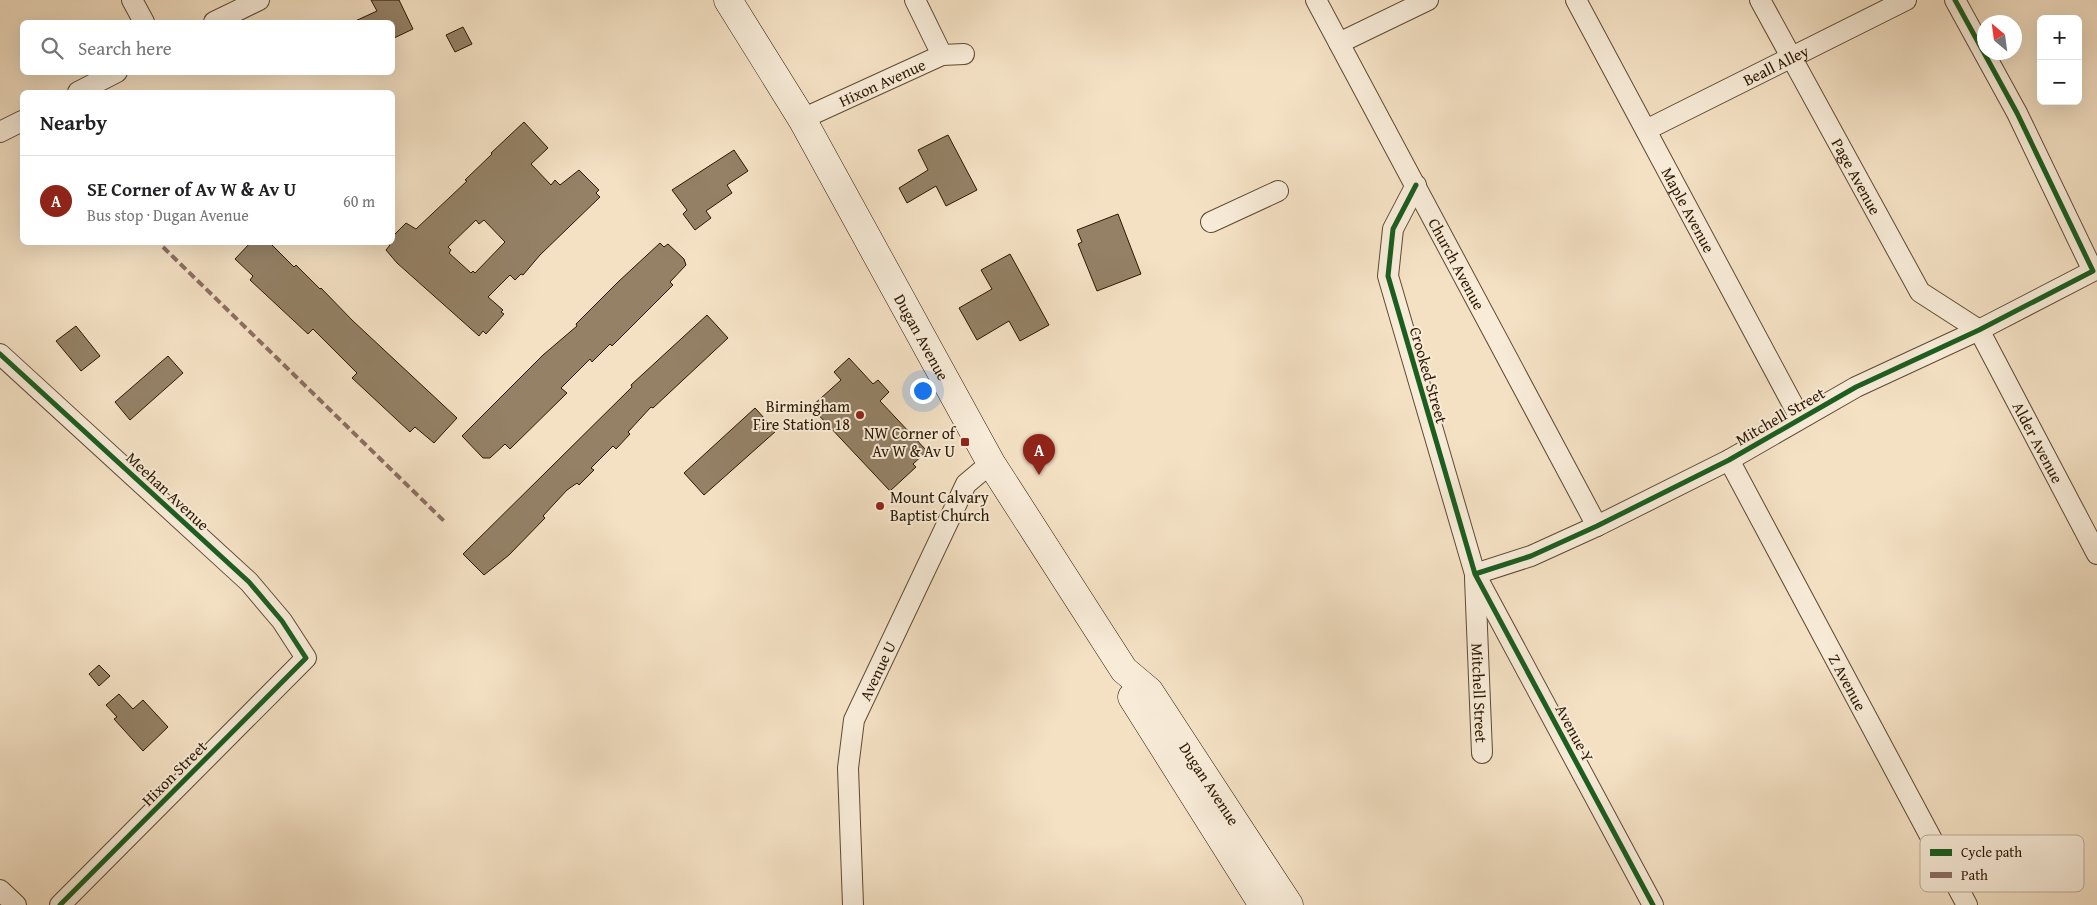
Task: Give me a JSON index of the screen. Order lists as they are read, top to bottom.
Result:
{
  "streets": {
    "main road": ["Dugan Avenue"],
    "street": [
      "Beall Alley",
      "Hixon Avenue",
      "Page Avenue",
      "Maple Avenue",
      "Church Avenue",
      "Crooked Street",
      "Mitchell Street",
      "Alder Avenue",
      "Meehan Avenue",
      "Avenue U",
      "Z Avenue",
      "Avenue Y",
      "Hixon Street"
    ]
  },
  "crossings": [
    ["Beall Alley", "Page Avenue"],
    ["Beall Alley", "Maple Avenue"],
    ["Hixon Avenue", "Dugan Avenue"],
    ["Page Avenue", "Mitchell Street"],
    ["Page Avenue", "Alder Avenue"],
    ["Maple Avenue", "Mitchell Street"],
    ["Church Avenue", "Crooked Street"],
    ["Church Avenue", "Mitchell Street"],
    ["Dugan Avenue", "Avenue U"],
    ["Crooked Street", "Mitchell Street"],
    ["Crooked Street", "Avenue Y"],
    ["Mitchell Street", "Alder Avenue"],
    ["Mitchell Street", "Z Avenue"],
    ["Mitchell Street", "Avenue Y"],
    ["Meehan Avenue", "Hixon Street"]
  ],
  "places": {
    "other": ["Birmingham Fire Station 18", "Mount Calvary Baptist Church"],
    "transit": ["NW Corner of Av W & Av U"]
  },
  "legend": ["Cycle path", "Path"],
  "north": "top left",
  "page": {
    "map_buttons": ["+", "−"],
    "search": "Search here",
    "heading": "Nearby",
    "list": [
      {
        "mark": "A",
        "name": "SE Corner of Av W & Av U",
        "note": "Bus stop · Dugan Avenue",
        "value": "60 m"
      }
    ],
    "pins": "A"
  }
}
